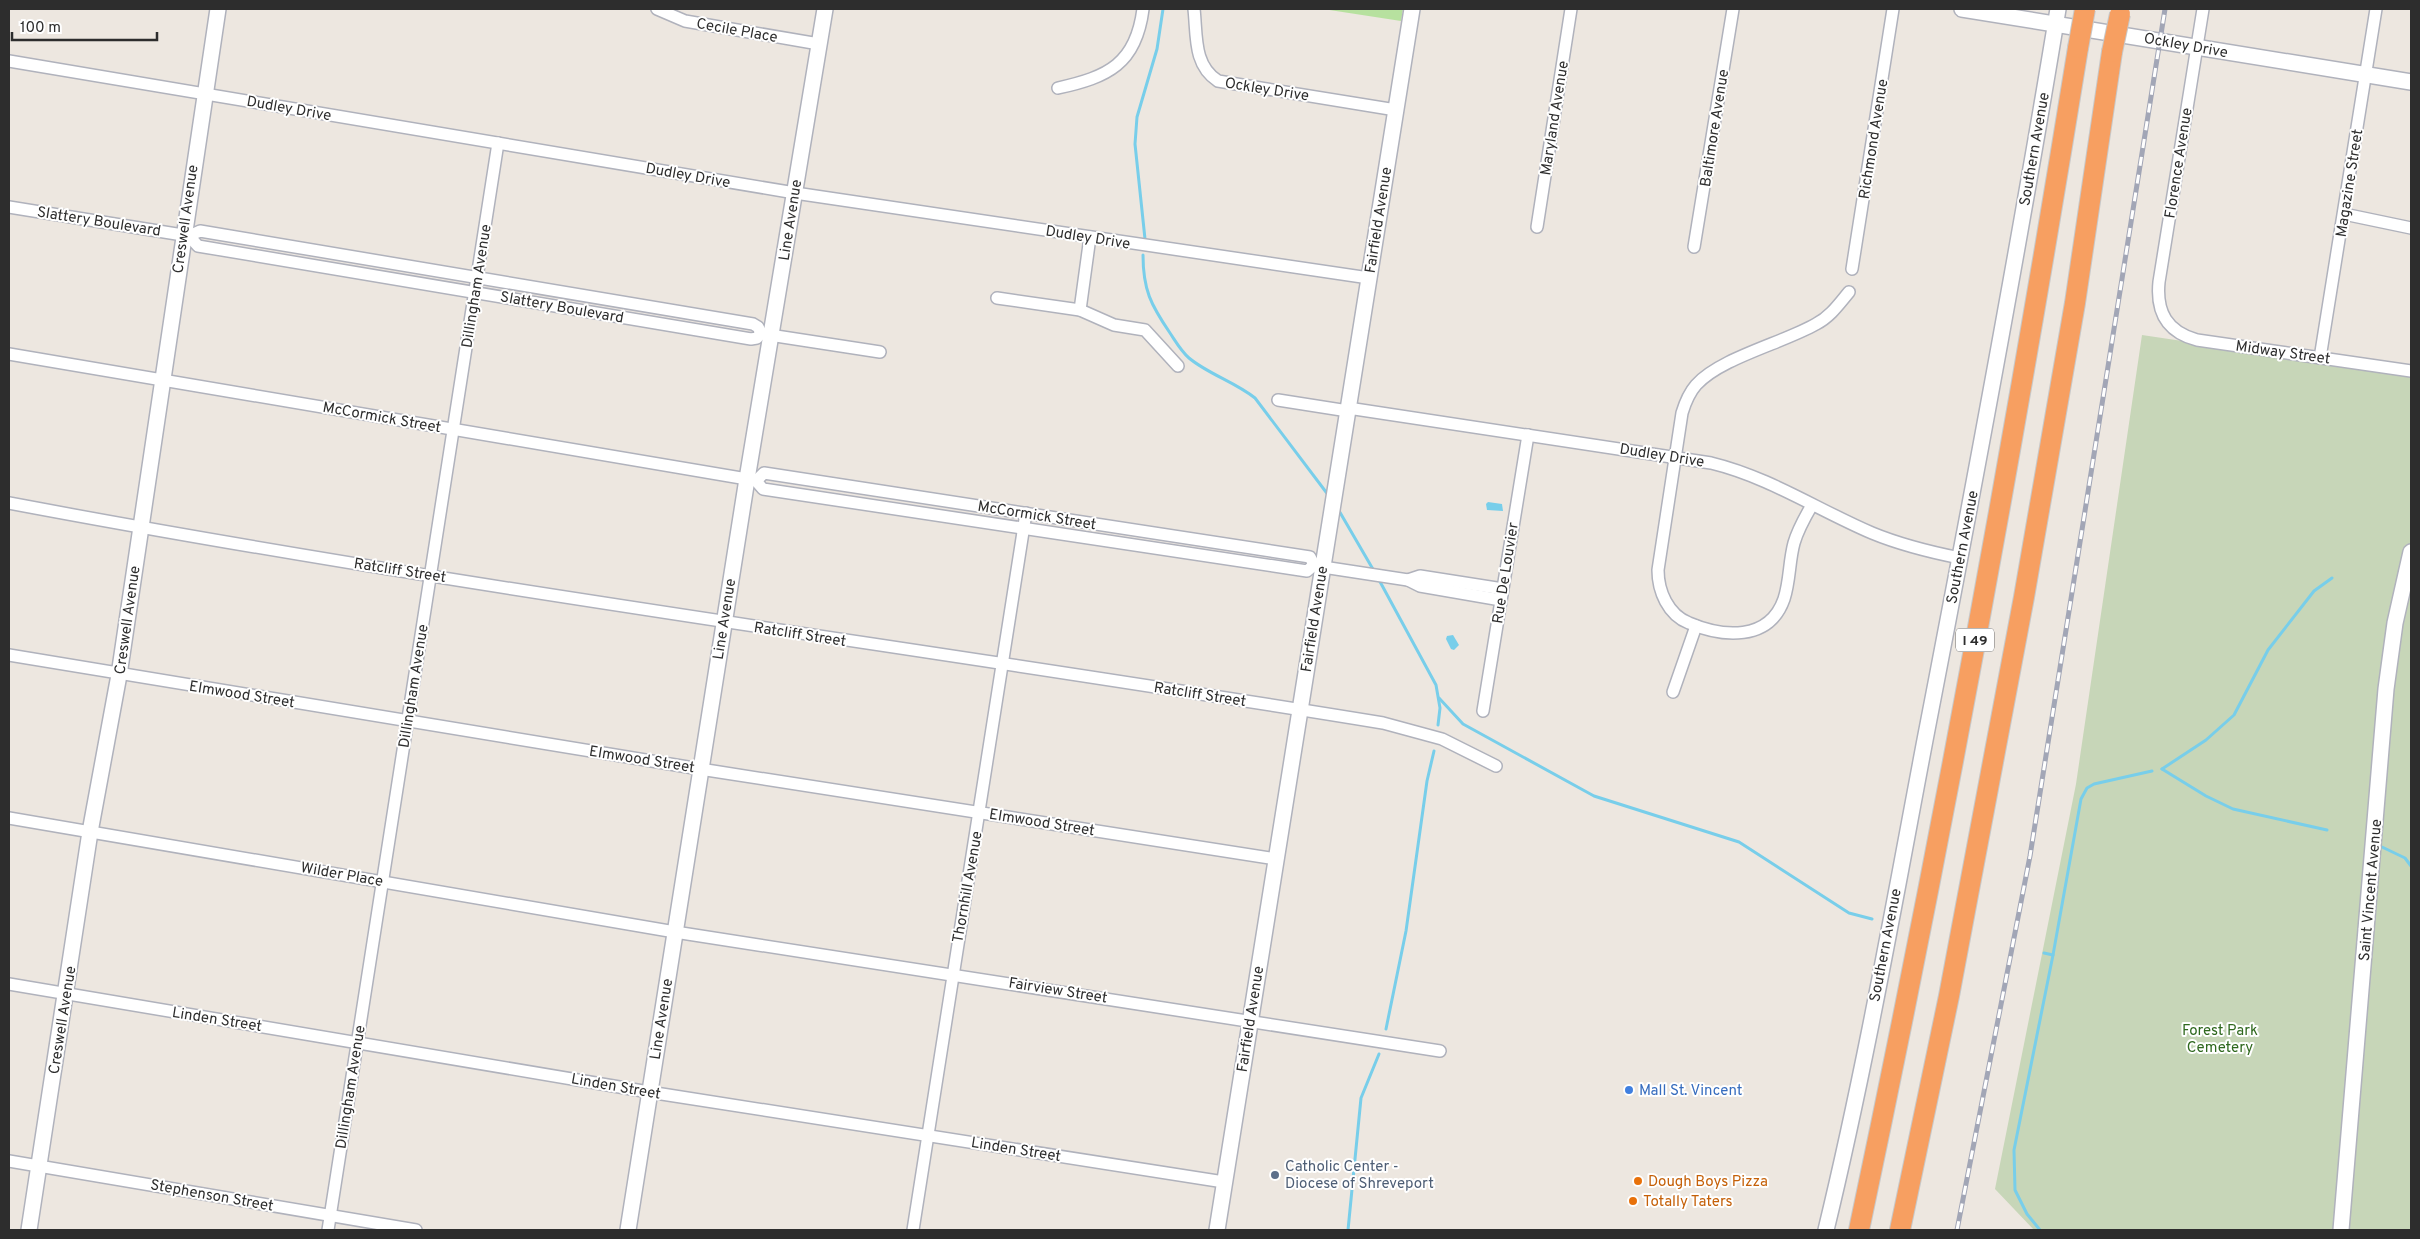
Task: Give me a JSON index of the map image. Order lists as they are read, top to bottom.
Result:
{
  "streets": {
    "highway": ["I 49"],
    "street": [
      "Cecile Place",
      "Ockley Drive",
      "Dudley Drive",
      "Maryland Avenue",
      "Baltimore Avenue",
      "Richmond Avenue",
      "Southern Avenue",
      "Florence Avenue",
      "Magazine Street",
      "Creswell Avenue",
      "Line Avenue",
      "Fairfield Avenue",
      "Slattery Boulevard",
      "Dillingham Avenue",
      "Midway Street",
      "McCormick Street",
      "Ratcliff Street",
      "Rue De Louvier",
      "Elmwood Street",
      "Wilder Place",
      "Thornhill Avenue",
      "Saint Vincent Avenue",
      "Fairview Street",
      "Linden Street",
      "Stephenson Street"
    ]
  },
  "crossings": [
    ["Cecile Place", "Line Avenue"],
    ["Ockley Drive", "Southern Avenue"],
    ["Ockley Drive", "Florence Avenue"],
    ["Ockley Drive", "Magazine Street"],
    ["Ockley Drive", "Fairfield Avenue"],
    ["Dudley Drive", "Southern Avenue"],
    ["Dudley Drive", "Creswell Avenue"],
    ["Dudley Drive", "Line Avenue"],
    ["Dudley Drive", "Fairfield Avenue"],
    ["Dudley Drive", "Dillingham Avenue"],
    ["Dudley Drive", "Rue De Louvier"],
    ["Florence Avenue", "Midway Street"],
    ["Magazine Street", "Midway Street"],
    ["Creswell Avenue", "Slattery Boulevard"],
    ["Creswell Avenue", "McCormick Street"],
    ["Creswell Avenue", "Ratcliff Street"],
    ["Creswell Avenue", "Elmwood Street"],
    ["Creswell Avenue", "Wilder Place"],
    ["Creswell Avenue", "Linden Street"],
    ["Creswell Avenue", "Stephenson Street"],
    ["Line Avenue", "Slattery Boulevard"],
    ["Line Avenue", "McCormick Street"],
    ["Line Avenue", "Ratcliff Street"],
    ["Line Avenue", "Elmwood Street"],
    ["Line Avenue", "Wilder Place"],
    ["Line Avenue", "Fairview Street"],
    ["Line Avenue", "Linden Street"],
    ["Fairfield Avenue", "McCormick Street"],
    ["Fairfield Avenue", "Ratcliff Street"],
    ["Fairfield Avenue", "Elmwood Street"],
    ["Fairfield Avenue", "Fairview Street"],
    ["Fairfield Avenue", "Linden Street"],
    ["Slattery Boulevard", "Dillingham Avenue"],
    ["Dillingham Avenue", "McCormick Street"],
    ["Dillingham Avenue", "Ratcliff Street"],
    ["Dillingham Avenue", "Elmwood Street"],
    ["Dillingham Avenue", "Wilder Place"],
    ["Dillingham Avenue", "Linden Street"],
    ["Dillingham Avenue", "Stephenson Street"],
    ["McCormick Street", "Thornhill Avenue"],
    ["Ratcliff Street", "Thornhill Avenue"],
    ["Elmwood Street", "Thornhill Avenue"],
    ["Wilder Place", "Fairview Street"],
    ["Thornhill Avenue", "Fairview Street"],
    ["Thornhill Avenue", "Linden Street"]
  ],
  "parks": ["Forest Park Cemetery"],
  "places": [
    "Mall St. Vincent",
    "Catholic Center - Diocese of Shreveport",
    "Dough Boys Pizza",
    "Totally Taters"
  ],
  "scale_bar": "100 m"
}
